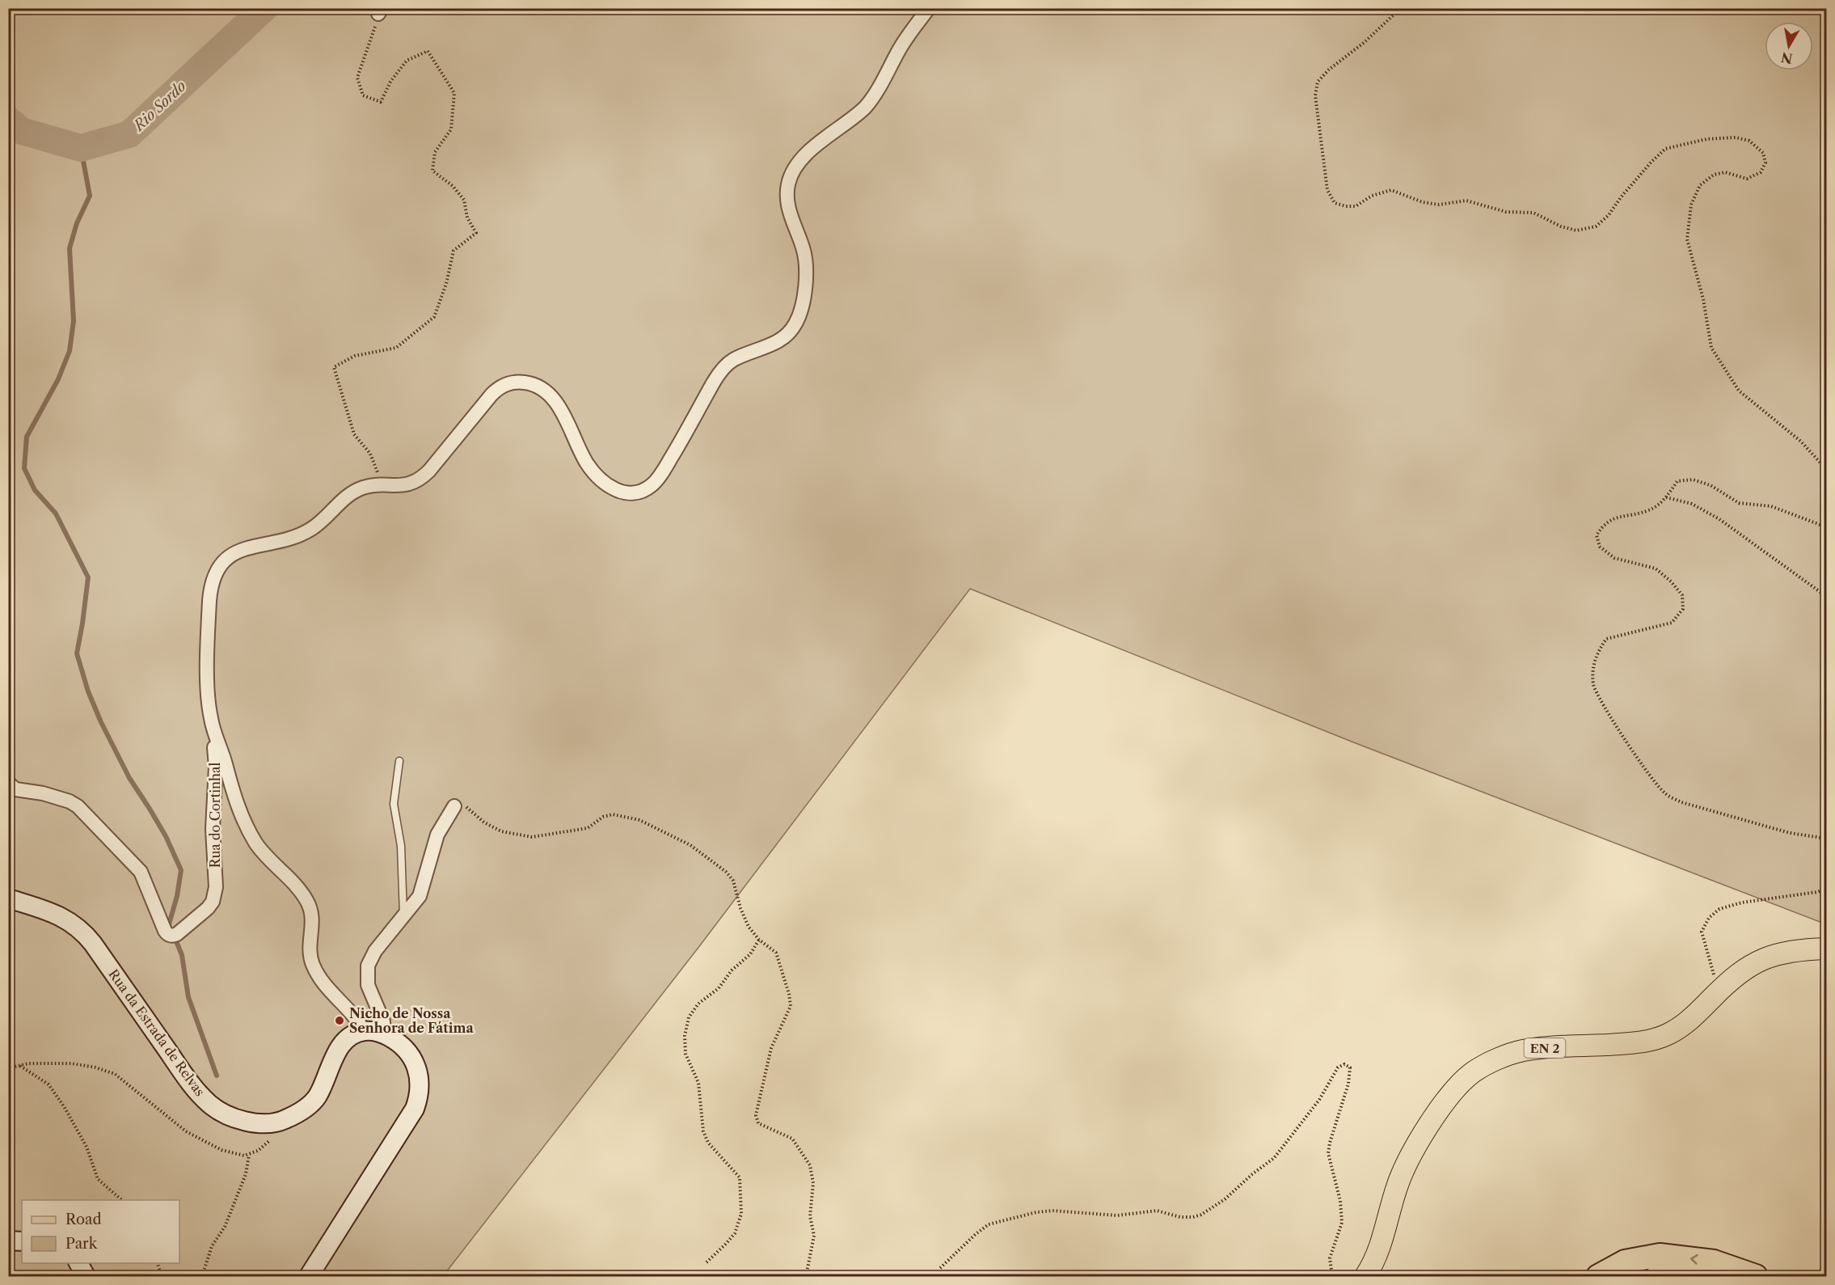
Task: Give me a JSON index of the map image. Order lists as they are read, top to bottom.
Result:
{
  "streets": {
    "main road": ["EN 2"],
    "street": ["Rua do Cortinhal", "Rua da Estrada de Relvas"]
  },
  "water": ["Rio Sordo"],
  "places": ["Nicho de Nossa Senhora de Fátima"],
  "legend": ["Road", "Park"],
  "north": "bottom"
}
